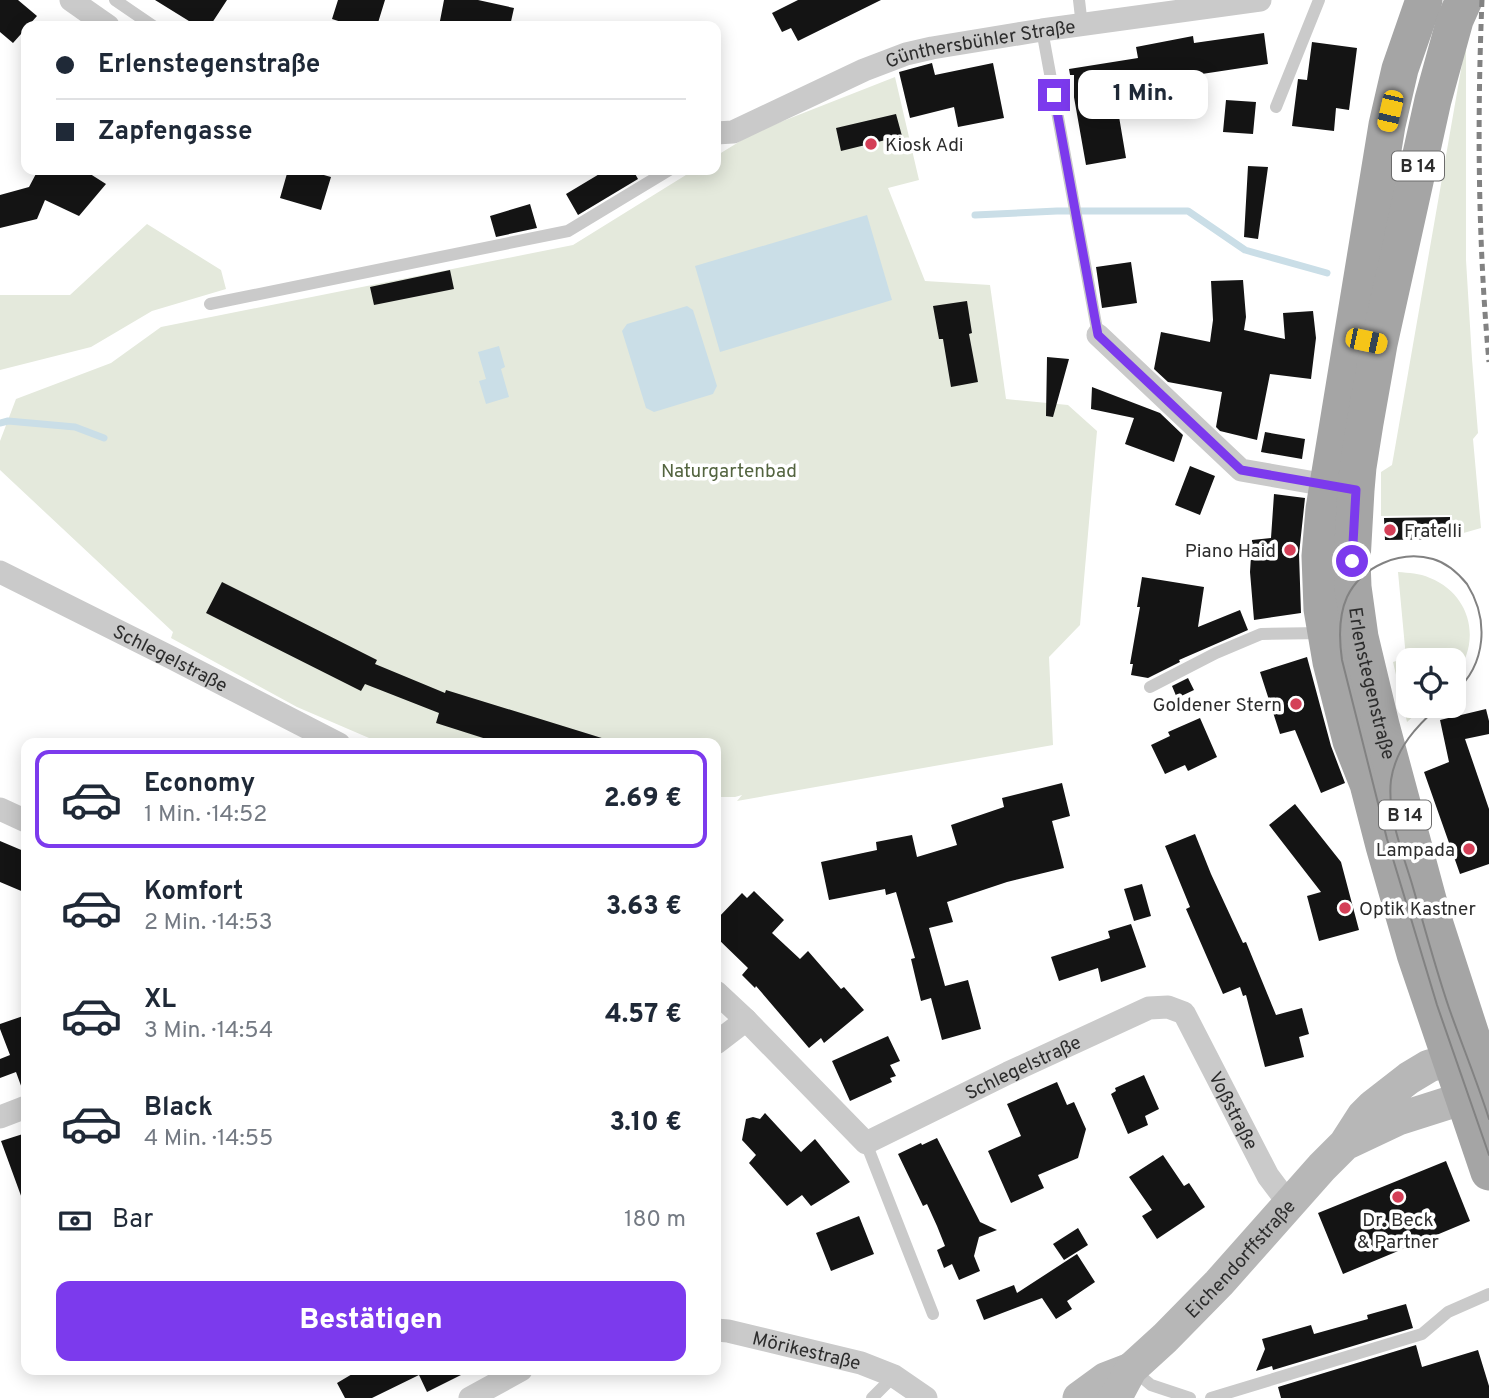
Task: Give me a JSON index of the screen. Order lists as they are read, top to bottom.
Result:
{
  "streets": {
    "main road": ["B 14", "Erlenstegenstraße"],
    "street": [
      "Günthersbühler Straße",
      "Schlegelstraße",
      "Voßstraße",
      "Eichendorffstraße",
      "Mörikestraße"
    ]
  },
  "crossings": [
    ["Schlegelstraße", "Voßstraße"],
    ["Erlenstegenstraße", "Eichendorffstraße"],
    ["Voßstraße", "Eichendorffstraße"]
  ],
  "parks": ["Naturgartenbad"],
  "places": [
    "Kiosk Adi",
    "Fratelli",
    "Piano Haid",
    "Goldener Stern",
    "Lampada",
    "Optik Kastner",
    "Dr. Beck & Partner"
  ],
  "page": {
    "banner": ["Erlenstegenstraße", "Zapfengasse"],
    "bubble": "1 Min.",
    "list": [
      {
        "name": "Economy",
        "note": "1 Min. · 14:52",
        "value": "2.69 €"
      },
      {
        "name": "Komfort",
        "note": "2 Min. · 14:53",
        "value": "3.63 €"
      },
      {
        "name": "XL",
        "note": "3 Min. · 14:54",
        "value": "4.57 €"
      },
      {
        "name": "Black",
        "note": "4 Min. · 14:55",
        "value": "3.10 €"
      }
    ],
    "pay": ["Bar", "180 m"],
    "buttons": "Bestätigen"
  }
}
